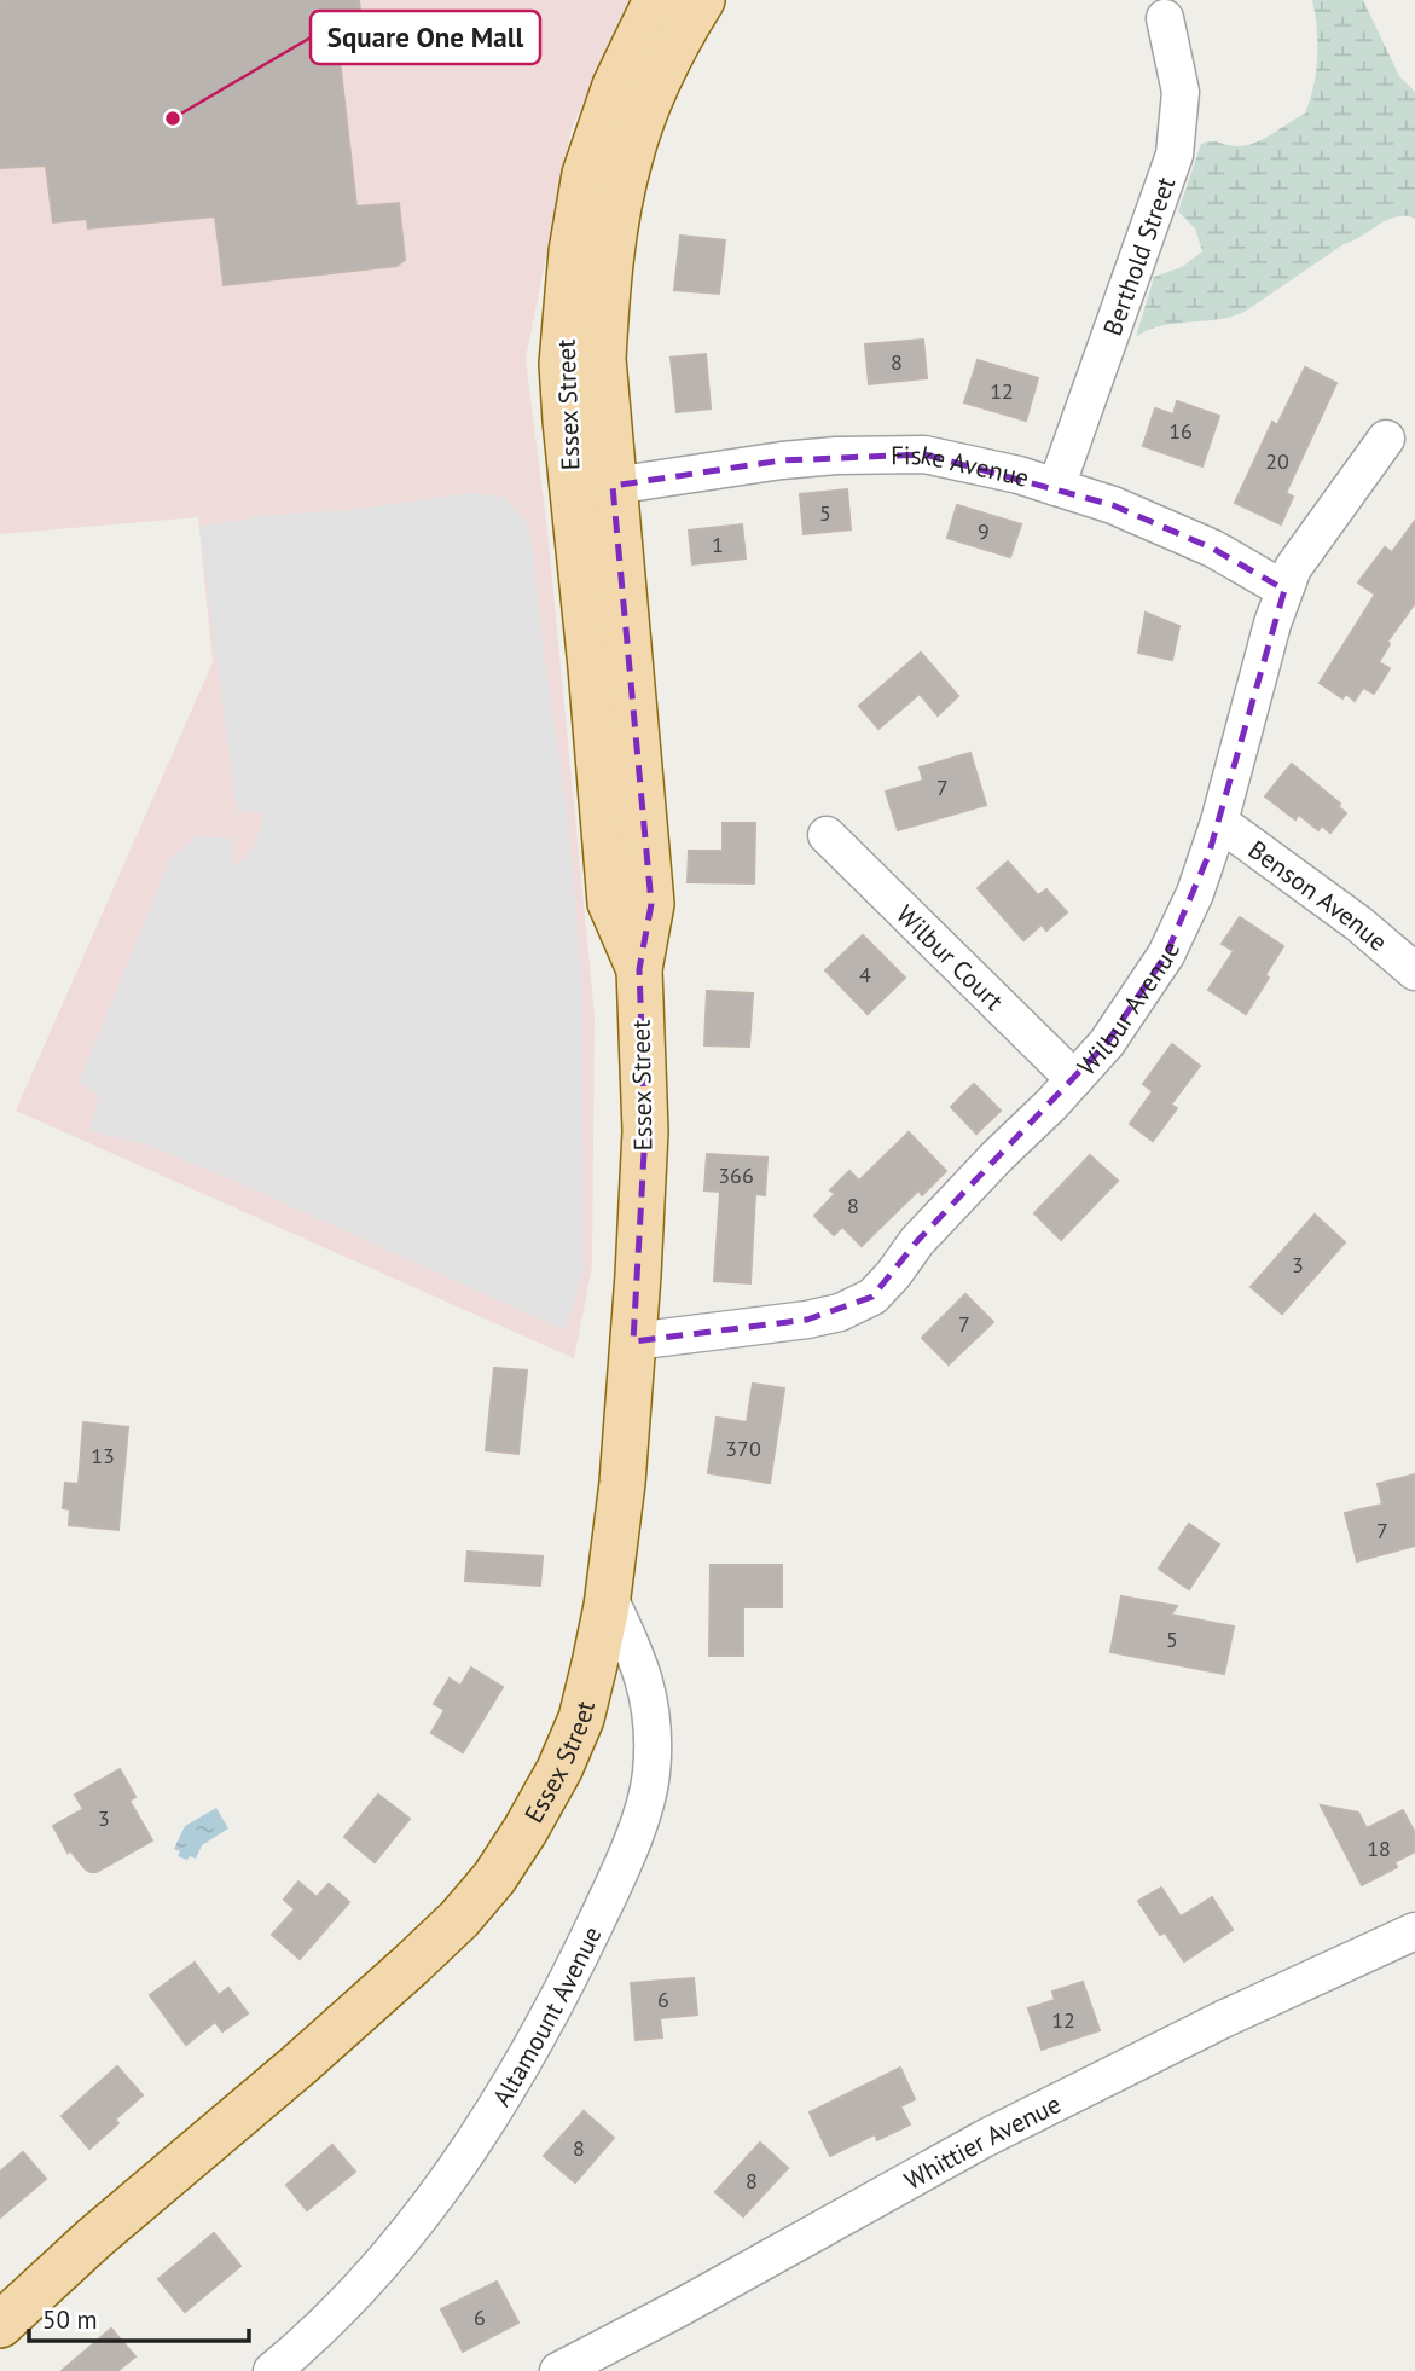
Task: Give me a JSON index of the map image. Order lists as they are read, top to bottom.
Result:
{
  "streets": {
    "main road": ["Essex Street"],
    "street": [
      "Berthold Street",
      "Fiske Avenue",
      "Benson Avenue",
      "Wilbur Court",
      "Wilbur Avenue",
      "Altamount Avenue",
      "Whittier Avenue"
    ]
  },
  "crossings": [
    ["Berthold Street", "Fiske Avenue"],
    ["Essex Street", "Fiske Avenue"],
    ["Essex Street", "Wilbur Avenue"],
    ["Essex Street", "Altamount Avenue"],
    ["Fiske Avenue", "Wilbur Avenue"],
    ["Benson Avenue", "Wilbur Avenue"],
    ["Wilbur Court", "Wilbur Avenue"]
  ],
  "places": ["Square One Mall"],
  "house_numbers": [
    "8",
    "12",
    "16",
    "20",
    "5",
    "9",
    "1",
    "7",
    "4",
    "366",
    "8",
    "3",
    "7",
    "370",
    "13",
    "7",
    "5",
    "3",
    "18",
    "6",
    "12",
    "8",
    "8",
    "6"
  ],
  "scale_bar": "50 m"
}
